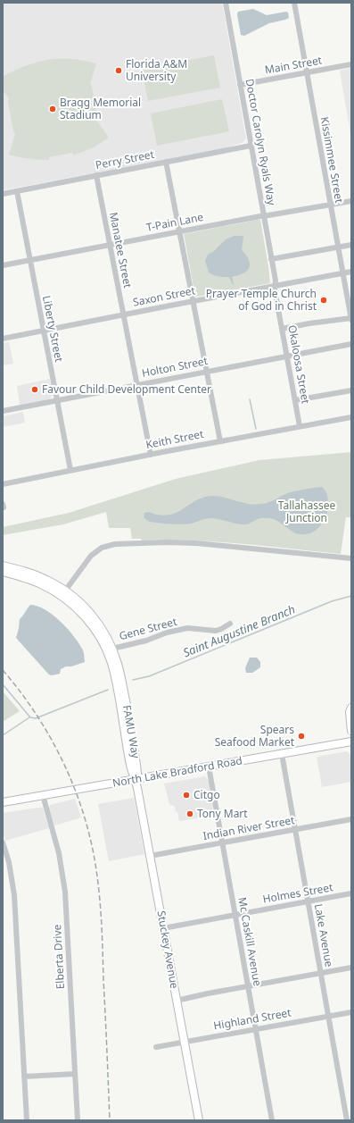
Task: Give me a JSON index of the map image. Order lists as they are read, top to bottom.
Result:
{
  "streets": {
    "street": [
      "Main Street",
      "Doctor Carolyn Ryals Way",
      "Perry Street",
      "Kissimmee Street",
      "T-Pain Lane",
      "Manatee Street",
      "Saxon Street",
      "Liberty Street",
      "Okaloosa Street",
      "Holton Street",
      "Keith Street",
      "Gene Street",
      "FAMU Way",
      "North Lake Bradford Road",
      "Indian River Street",
      "Holmes Street",
      "Lake Avenue",
      "Mc Caskill Avenue",
      "Stuckey Avenue",
      "Elberta Drive",
      "Highland Street"
    ]
  },
  "crossings": [
    ["Main Street", "Doctor Carolyn Ryals Way"],
    ["Main Street", "Kissimmee Street"],
    ["Doctor Carolyn Ryals Way", "Perry Street"],
    ["Doctor Carolyn Ryals Way", "T-Pain Lane"],
    ["Doctor Carolyn Ryals Way", "Saxon Street"],
    ["Doctor Carolyn Ryals Way", "Okaloosa Street"],
    ["Perry Street", "Manatee Street"],
    ["Perry Street", "Liberty Street"],
    ["Kissimmee Street", "T-Pain Lane"],
    ["Kissimmee Street", "Saxon Street"],
    ["T-Pain Lane", "Manatee Street"],
    ["T-Pain Lane", "Liberty Street"],
    ["Manatee Street", "Saxon Street"],
    ["Manatee Street", "Holton Street"],
    ["Manatee Street", "Keith Street"],
    ["Saxon Street", "Liberty Street"],
    ["Saxon Street", "Okaloosa Street"],
    ["Liberty Street", "Holton Street"],
    ["Liberty Street", "Keith Street"],
    ["Okaloosa Street", "Holton Street"],
    ["Okaloosa Street", "Keith Street"],
    ["Gene Street", "FAMU Way"],
    ["FAMU Way", "North Lake Bradford Road"],
    ["FAMU Way", "Stuckey Avenue"],
    ["North Lake Bradford Road", "Lake Avenue"],
    ["North Lake Bradford Road", "Mc Caskill Avenue"],
    ["North Lake Bradford Road", "Stuckey Avenue"],
    ["North Lake Bradford Road", "Elberta Drive"],
    ["Indian River Street", "Lake Avenue"],
    ["Indian River Street", "Mc Caskill Avenue"],
    ["Indian River Street", "Stuckey Avenue"],
    ["Holmes Street", "Lake Avenue"],
    ["Holmes Street", "Mc Caskill Avenue"],
    ["Holmes Street", "Stuckey Avenue"],
    ["Lake Avenue", "Highland Street"],
    ["Mc Caskill Avenue", "Highland Street"],
    ["Stuckey Avenue", "Highland Street"]
  ],
  "water": ["Saint Augustine Branch"],
  "parks": ["Tallahassee Junction"],
  "places": [
    "Florida A&M University",
    "Bragg Memorial Stadium",
    "Prayer Temple Church of God in Christ",
    "Favour Child Development Center",
    "Spears Seafood Market",
    "Citgo",
    "Tony Mart"
  ]
}
